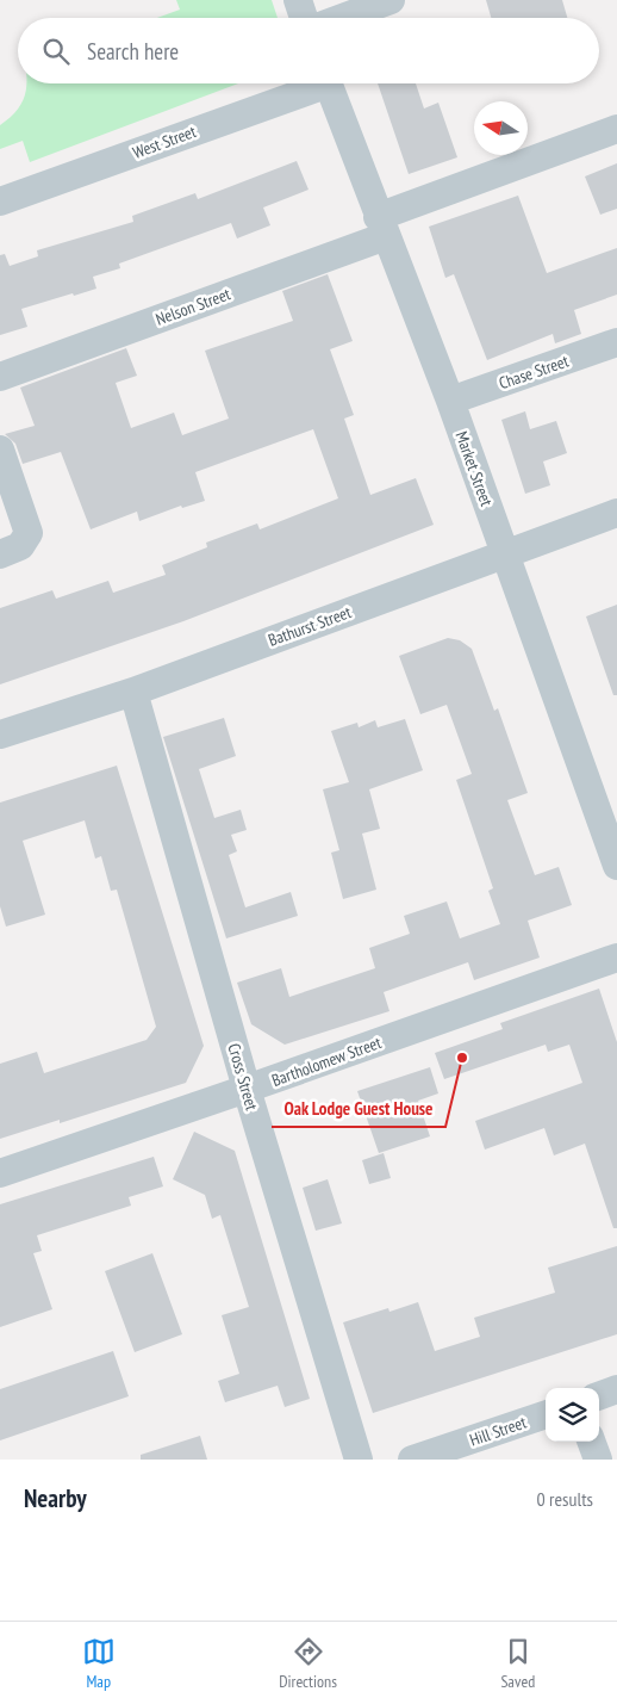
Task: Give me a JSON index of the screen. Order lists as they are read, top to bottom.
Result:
{
  "streets": {
    "street": [
      "West Street",
      "Nelson Street",
      "Chase Street",
      "Market Street",
      "Bathurst Street",
      "Bartholomew Street",
      "Cross Street",
      "Hill Street"
    ]
  },
  "crossings": [
    ["Nelson Street", "Market Street"],
    ["Chase Street", "Market Street"],
    ["Market Street", "Bathurst Street"],
    ["Bathurst Street", "Cross Street"],
    ["Bartholomew Street", "Cross Street"]
  ],
  "places": ["Oak Lodge Guest House"],
  "north": "left",
  "page": {
    "search": "Search here",
    "heading": ["Nearby", "0 results"],
    "nav": ["Map", "Directions", "Saved"]
  }
}
